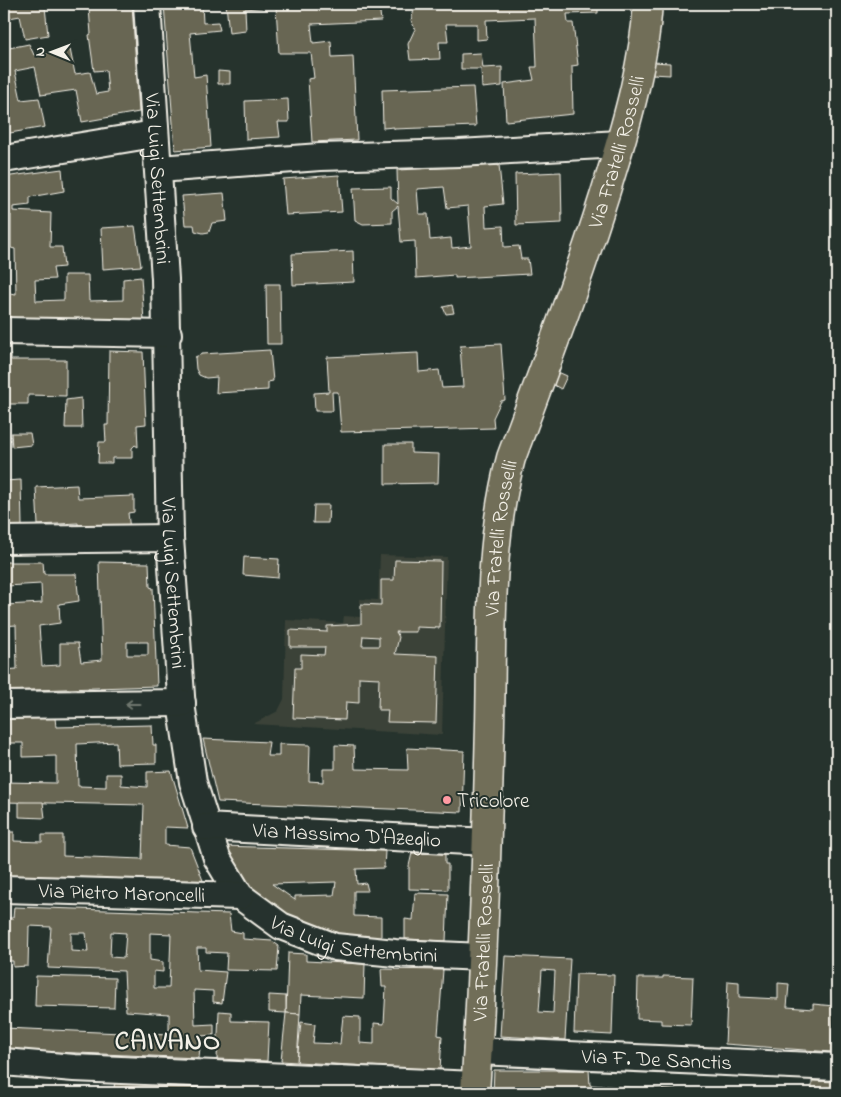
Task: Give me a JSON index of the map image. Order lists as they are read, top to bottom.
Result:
{
  "streets": {
    "main road": ["Via Fratelli Rosselli"],
    "street": [
      "Via Luigi Settembrini",
      "Via Massimo D'Azeglio",
      "Via Pietro Maroncelli",
      "Via F. De Sanctis"
    ]
  },
  "crossings": [
    ["Via Fratelli Rosselli", "Via Luigi Settembrini"],
    ["Via Fratelli Rosselli", "Via Massimo D'Azeglio"],
    ["Via Fratelli Rosselli", "Via F. De Sanctis"],
    ["Via Luigi Settembrini", "Via Massimo D'Azeglio"],
    ["Via Luigi Settembrini", "Via Pietro Maroncelli"]
  ],
  "districts": ["CAIVANO"],
  "places": ["Tricolore"],
  "north": "left"
}
